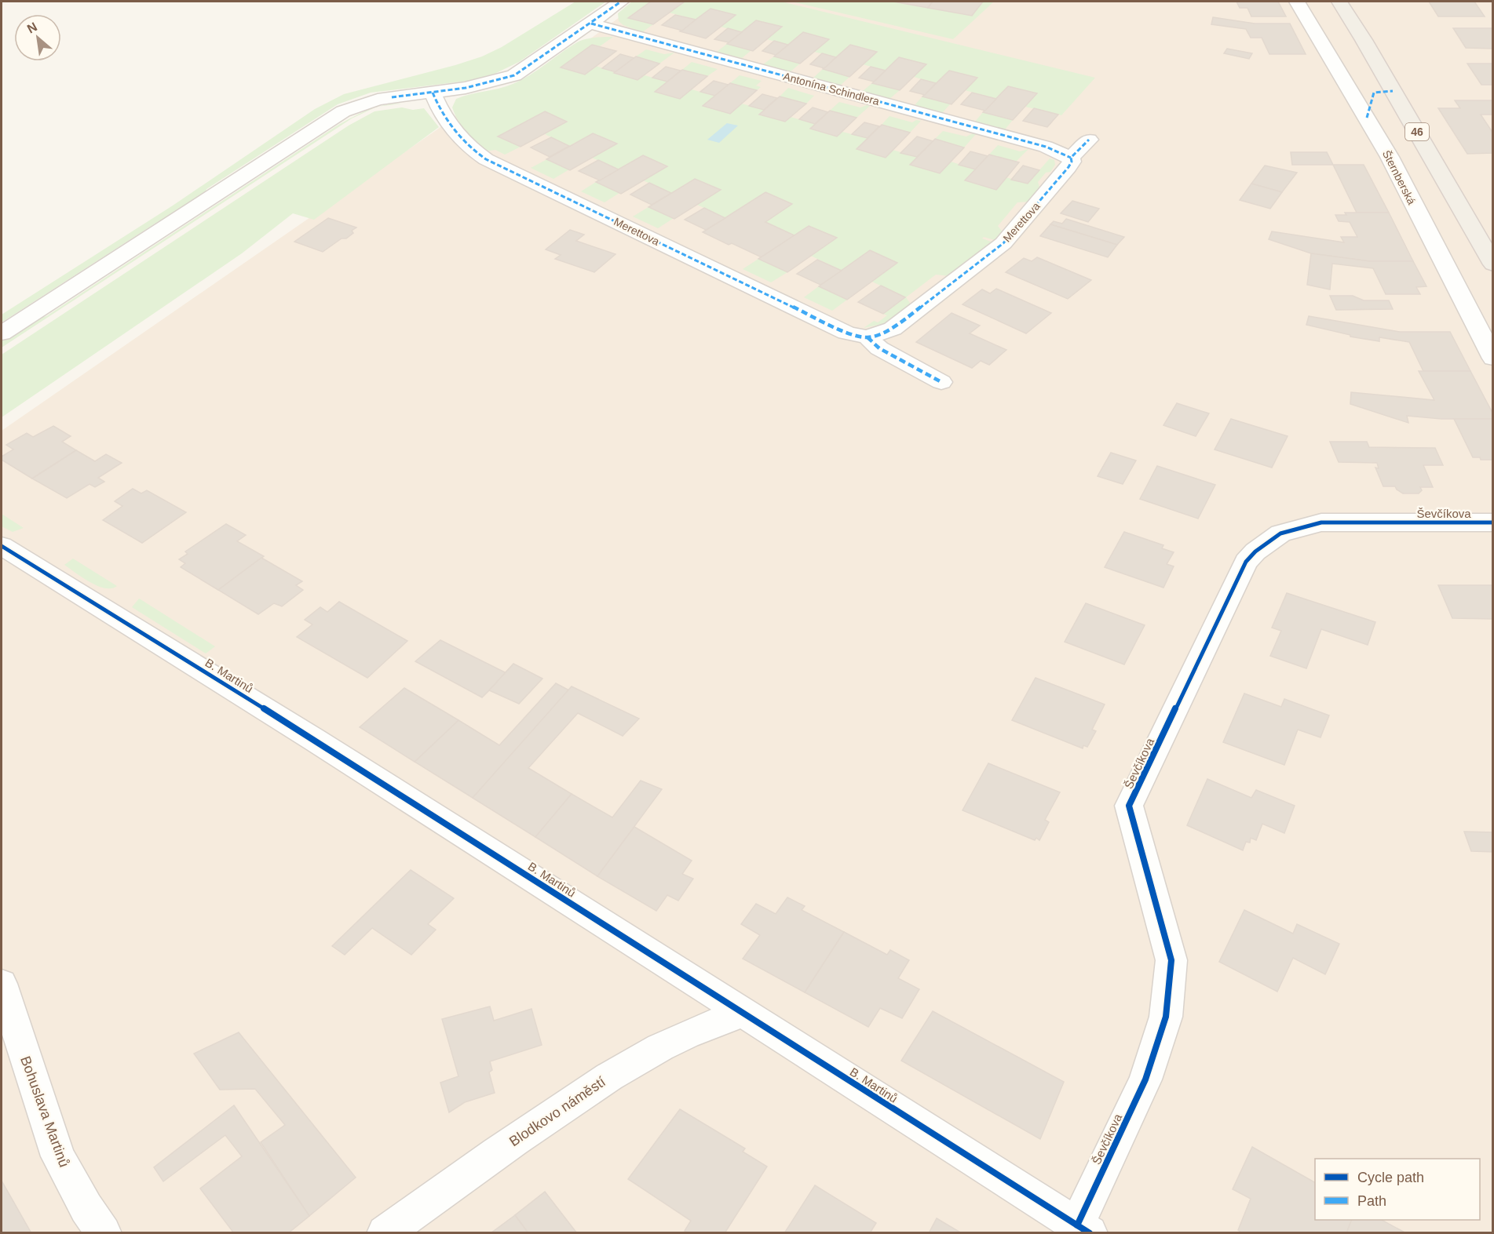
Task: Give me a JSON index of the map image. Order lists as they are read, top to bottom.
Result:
{
  "streets": {
    "main road": ["46"],
    "street": [
      "Antonína Schindlera",
      "Šternberská",
      "Merettova",
      "Ševčíkova",
      "B. Martinů",
      "Bohuslava Martinů",
      "Blodkovo náměstí"
    ]
  },
  "crossings": [
    ["Antonína Schindlera", "Merettova"],
    ["Ševčíkova", "B. Martinů"],
    ["B. Martinů", "Blodkovo náměstí"]
  ],
  "legend": ["Cycle path", "Path"],
  "north": "top left"
}
